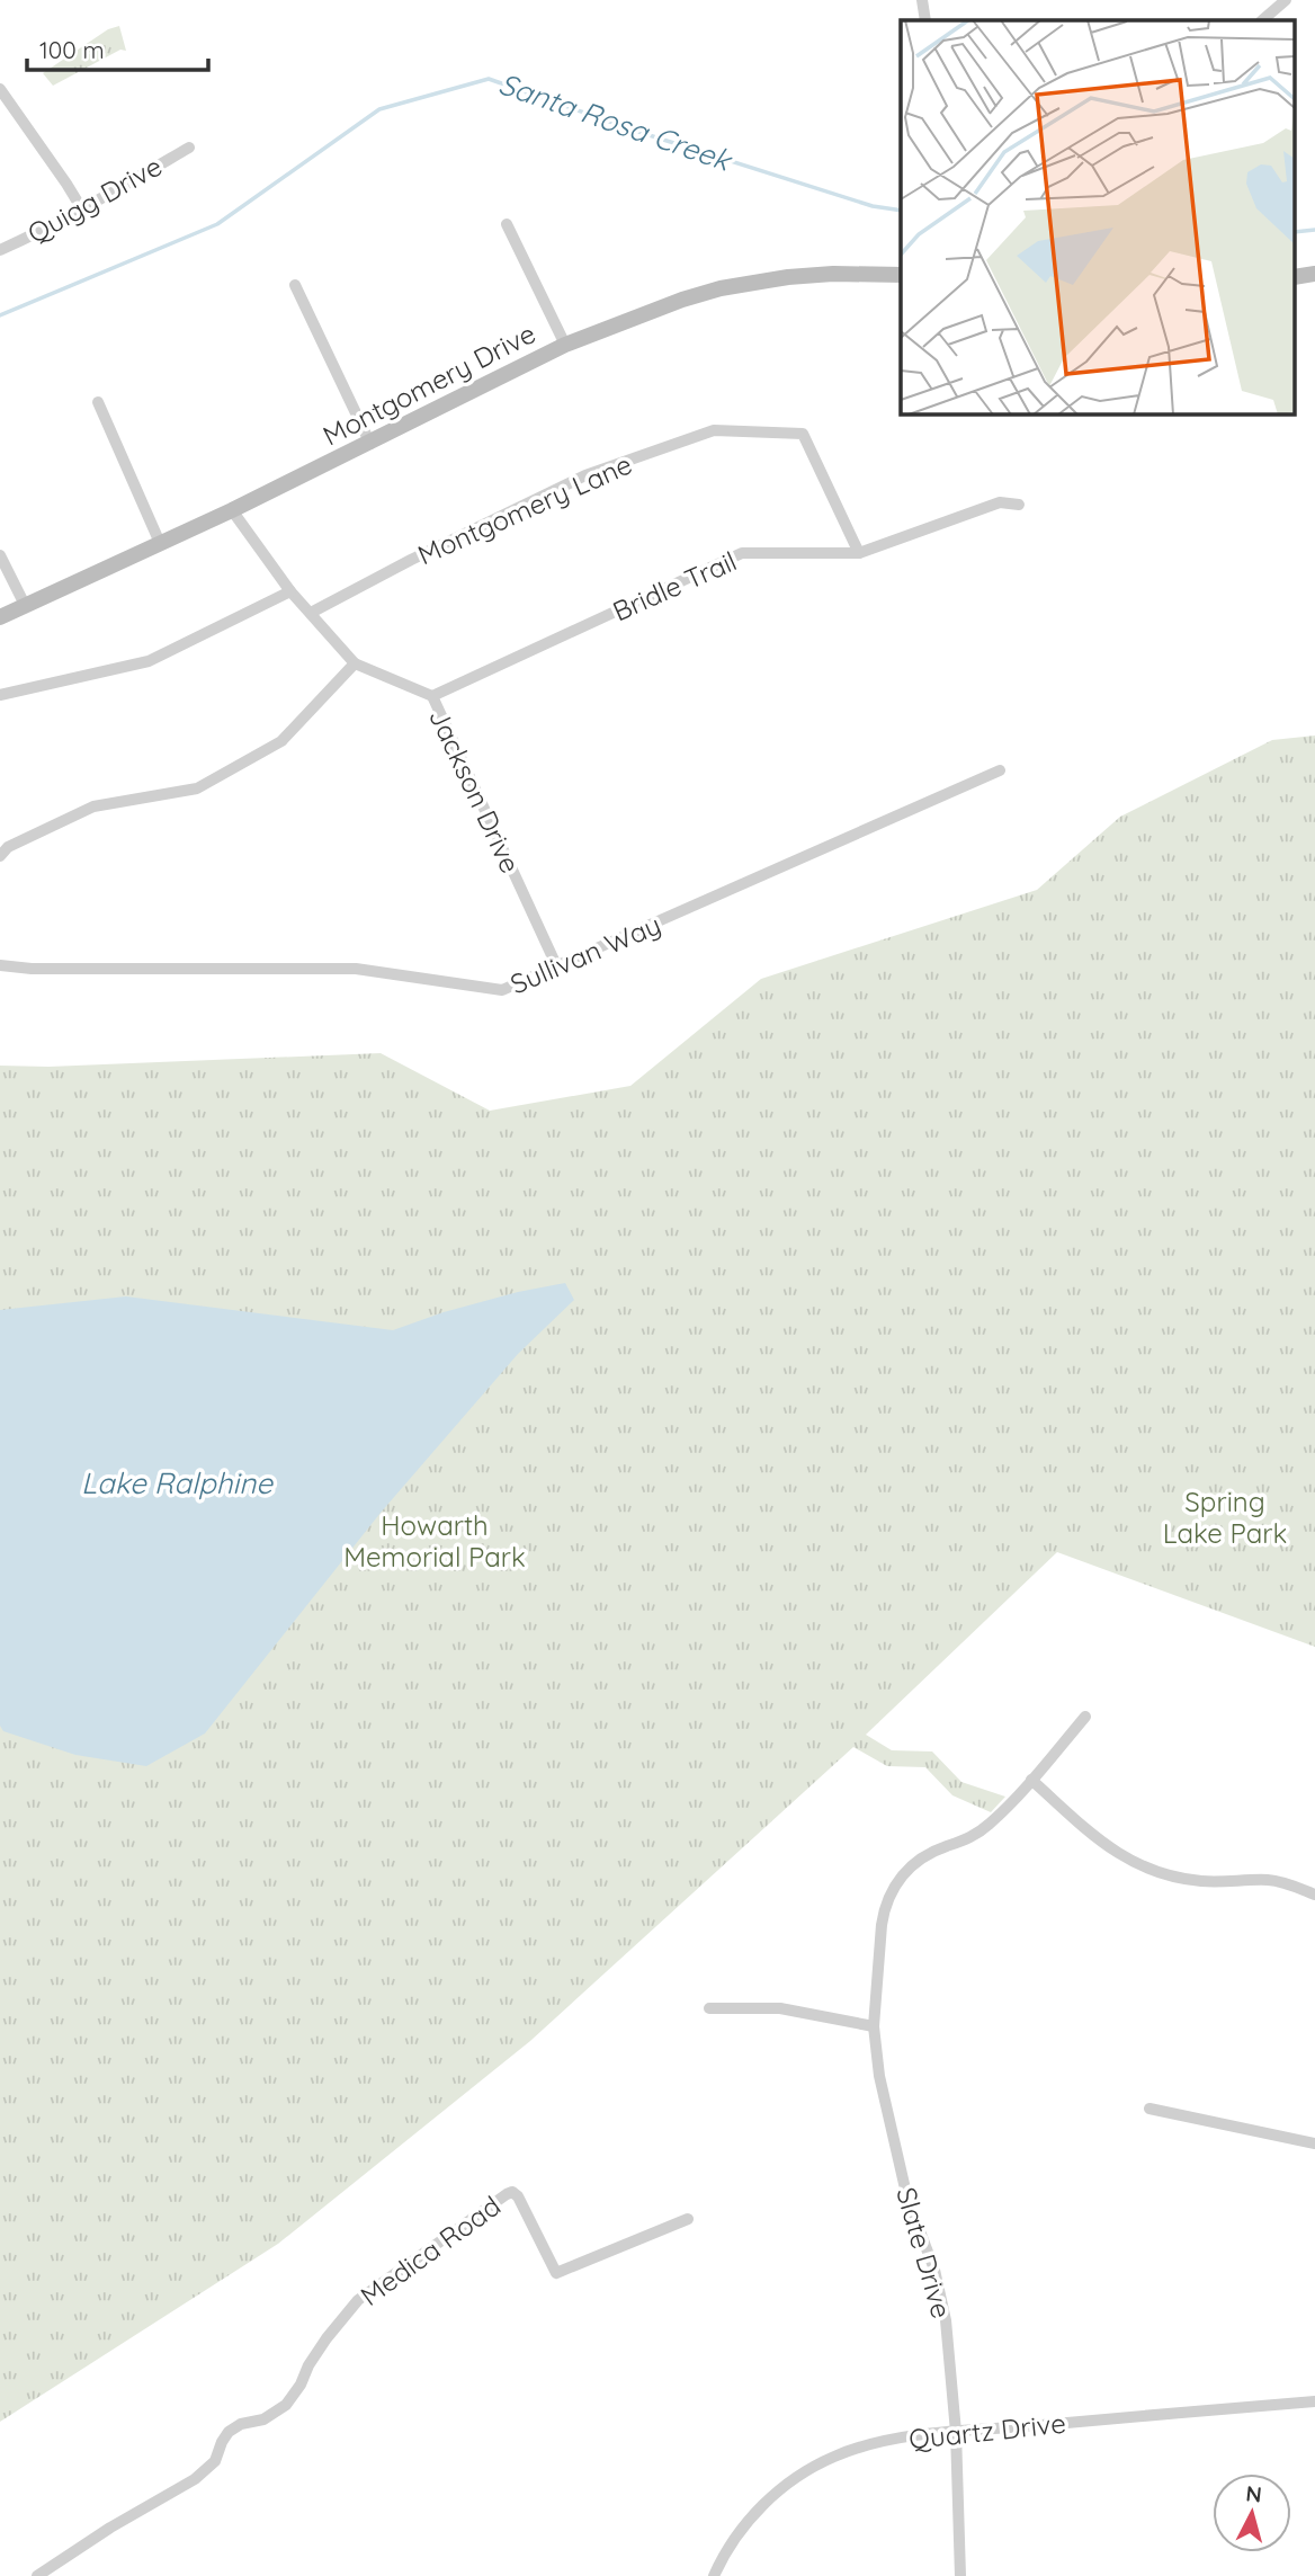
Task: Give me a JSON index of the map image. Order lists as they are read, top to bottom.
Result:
{
  "streets": {
    "street": [
      "Quigg Drive",
      "Montgomery Drive",
      "Montgomery Lane",
      "Bridle Trail",
      "Jackson Drive",
      "Sullivan Way",
      "Medica Road",
      "Slate Drive",
      "Quartz Drive"
    ]
  },
  "crossings": [
    ["Montgomery Drive", "Jackson Drive"],
    ["Montgomery Lane", "Bridle Trail"],
    ["Montgomery Lane", "Jackson Drive"],
    ["Bridle Trail", "Jackson Drive"],
    ["Jackson Drive", "Sullivan Way"],
    ["Slate Drive", "Quartz Drive"]
  ],
  "water": ["Santa Rosa Creek", "Lake Ralphine"],
  "parks": ["Spring Lake Park", "Howarth Memorial Park"],
  "scale_bar": "100 m",
  "north": "top"
}
